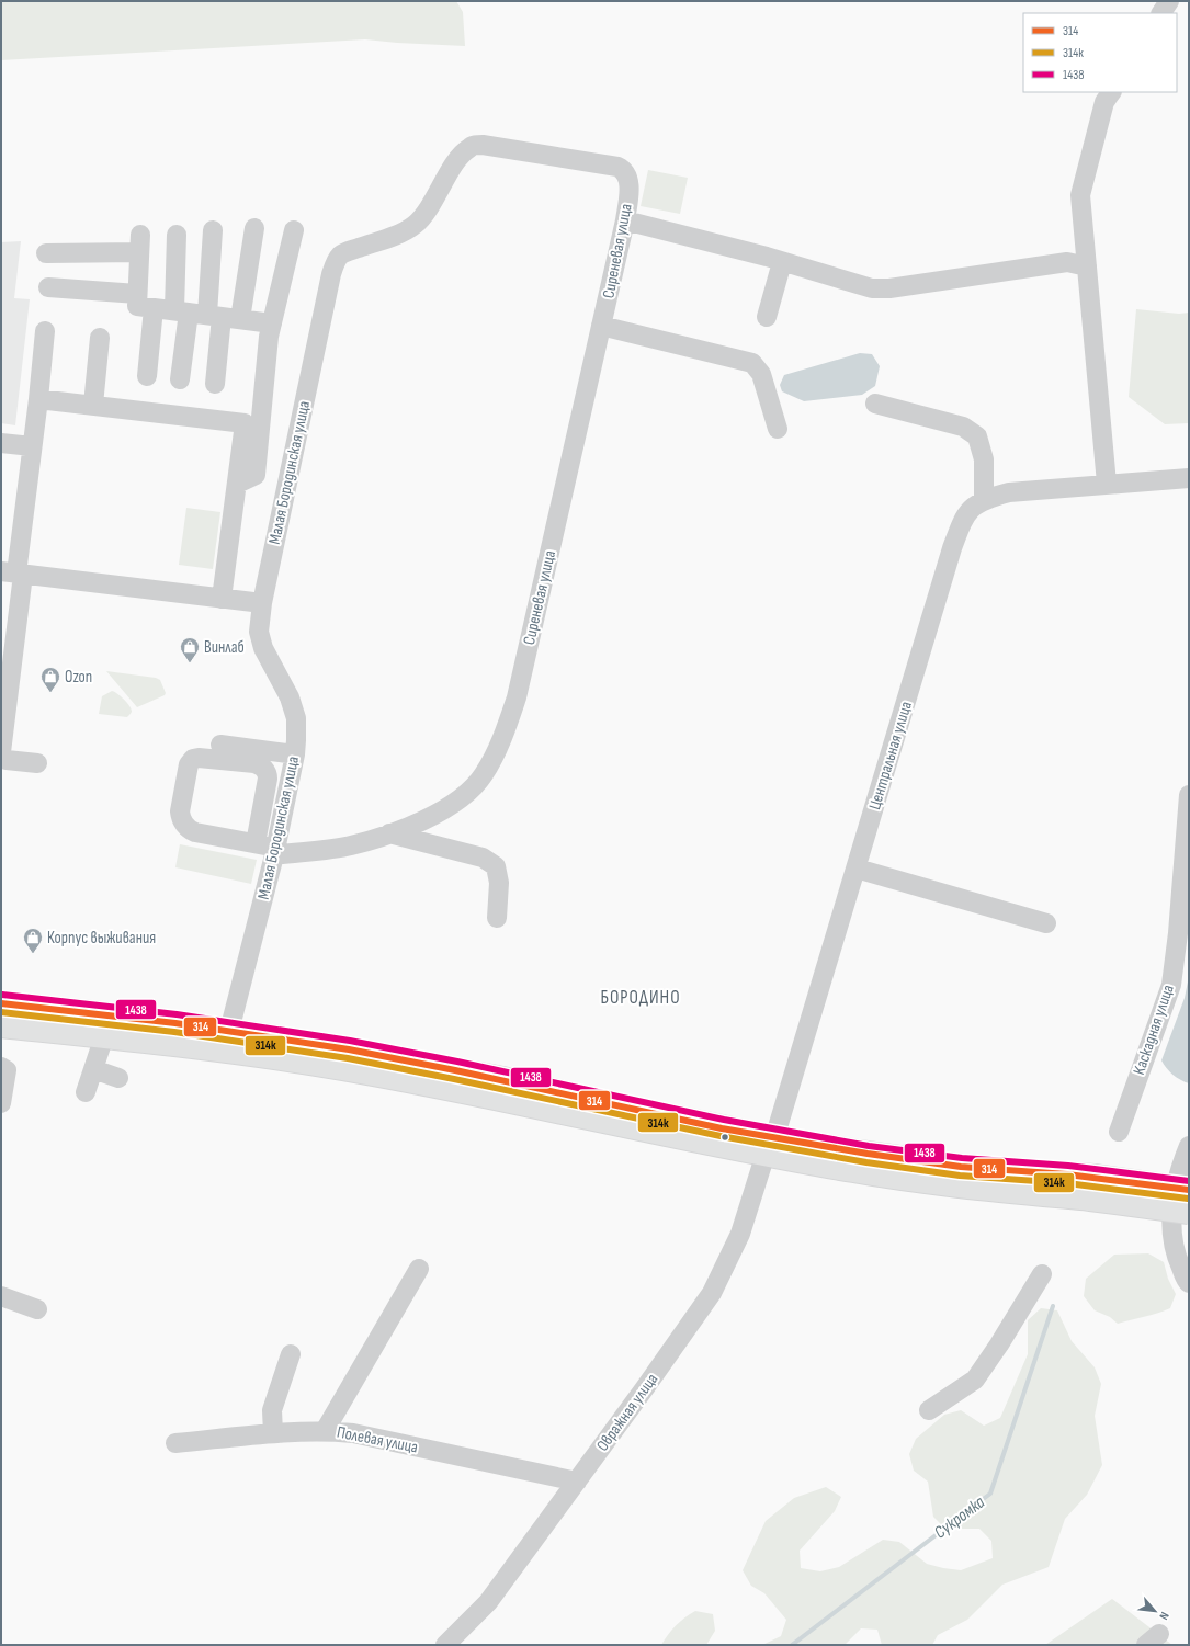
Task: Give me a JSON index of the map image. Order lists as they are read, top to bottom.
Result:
{
  "streets": {
    "street": [
      "Сиреневая улица",
      "Малая Бородинская улица",
      "Центральная улица",
      "Каскадная улица",
      "Овражная улица",
      "Полевая улица"
    ]
  },
  "crossings": [
    ["Сиреневая улица", "Малая Бородинская улица"],
    ["Центральная улица", "Овражная улица"],
    ["Овражная улица", "Полевая улица"]
  ],
  "districts": ["БОРОДИНО"],
  "water": ["Сукромка"],
  "places": {
    "shop": ["Винлаб", "Ozon", "Корпус выживания"]
  },
  "lines": ["transit line 1438", "transit line 314", "transit line 314к"],
  "legend": ["314", "314к", "1438"],
  "north": "bottom right"
}
